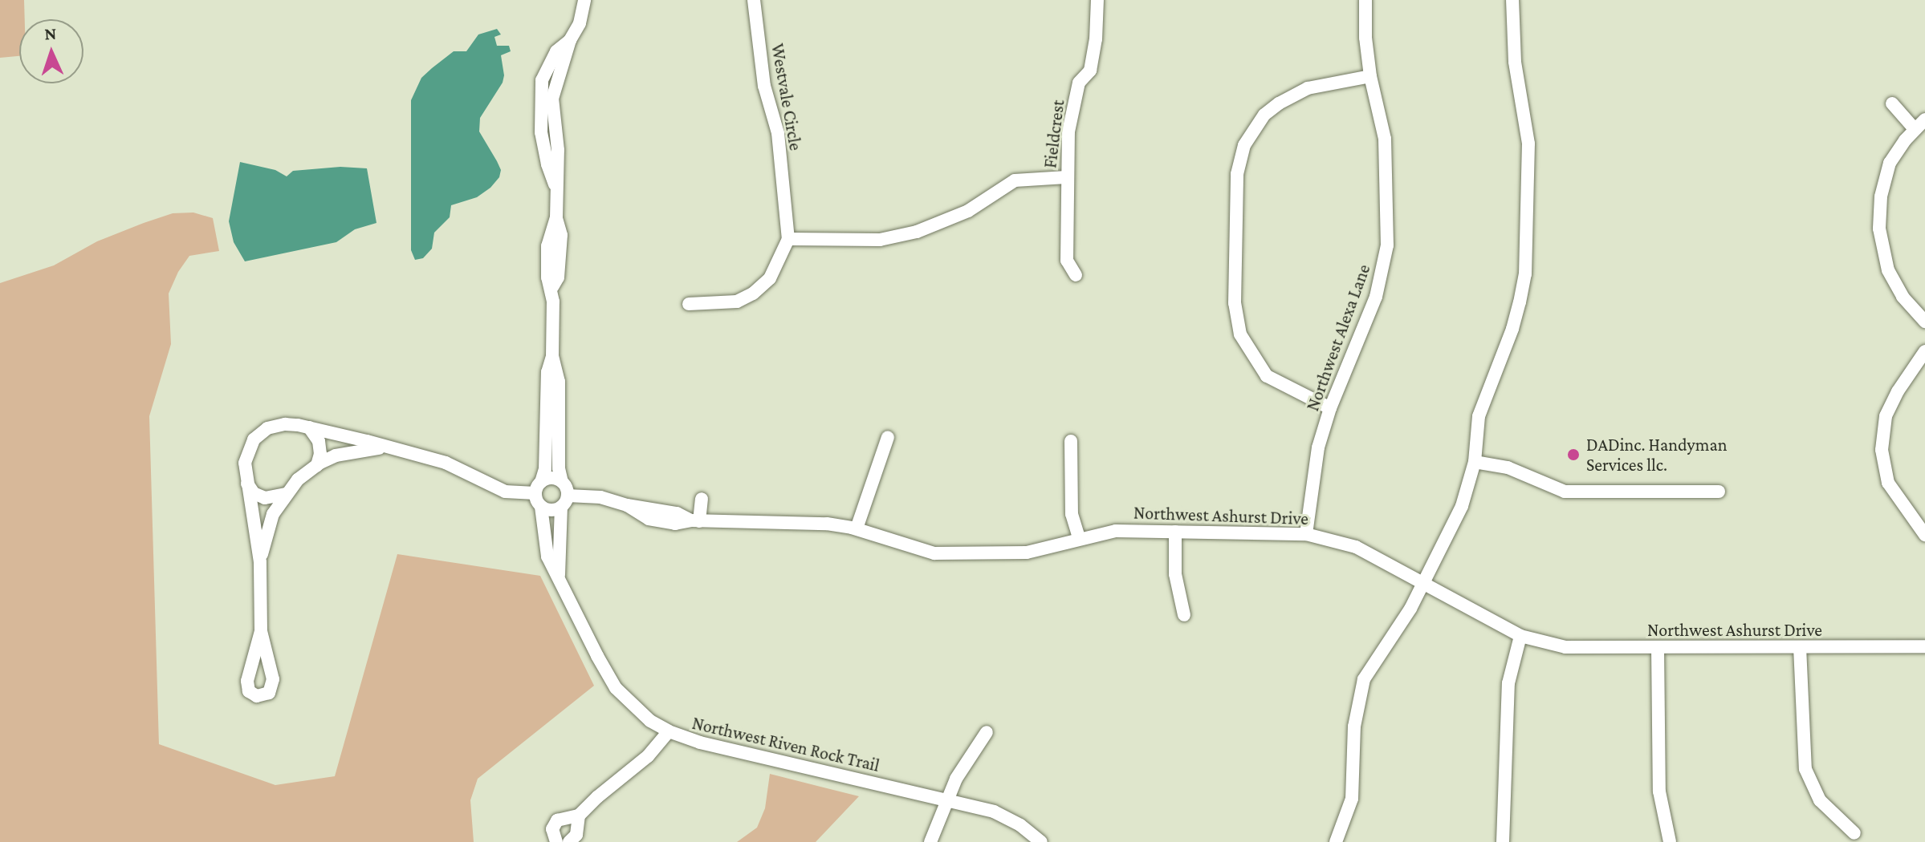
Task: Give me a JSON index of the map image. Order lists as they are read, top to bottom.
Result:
{
  "streets": {
    "street": [
      "Westvale Circle",
      "Fieldcrest",
      "Northwest Alexa Lane",
      "Northwest Ashurst Drive",
      "Northwest Riven Rock Trail"
    ]
  },
  "crossings": [
    ["Northwest Alexa Lane", "Northwest Ashurst Drive"],
    ["Northwest Ashurst Drive", "Northwest Riven Rock Trail"]
  ],
  "places": ["DADinc. Handyman Services llc."],
  "north": "top"
}
